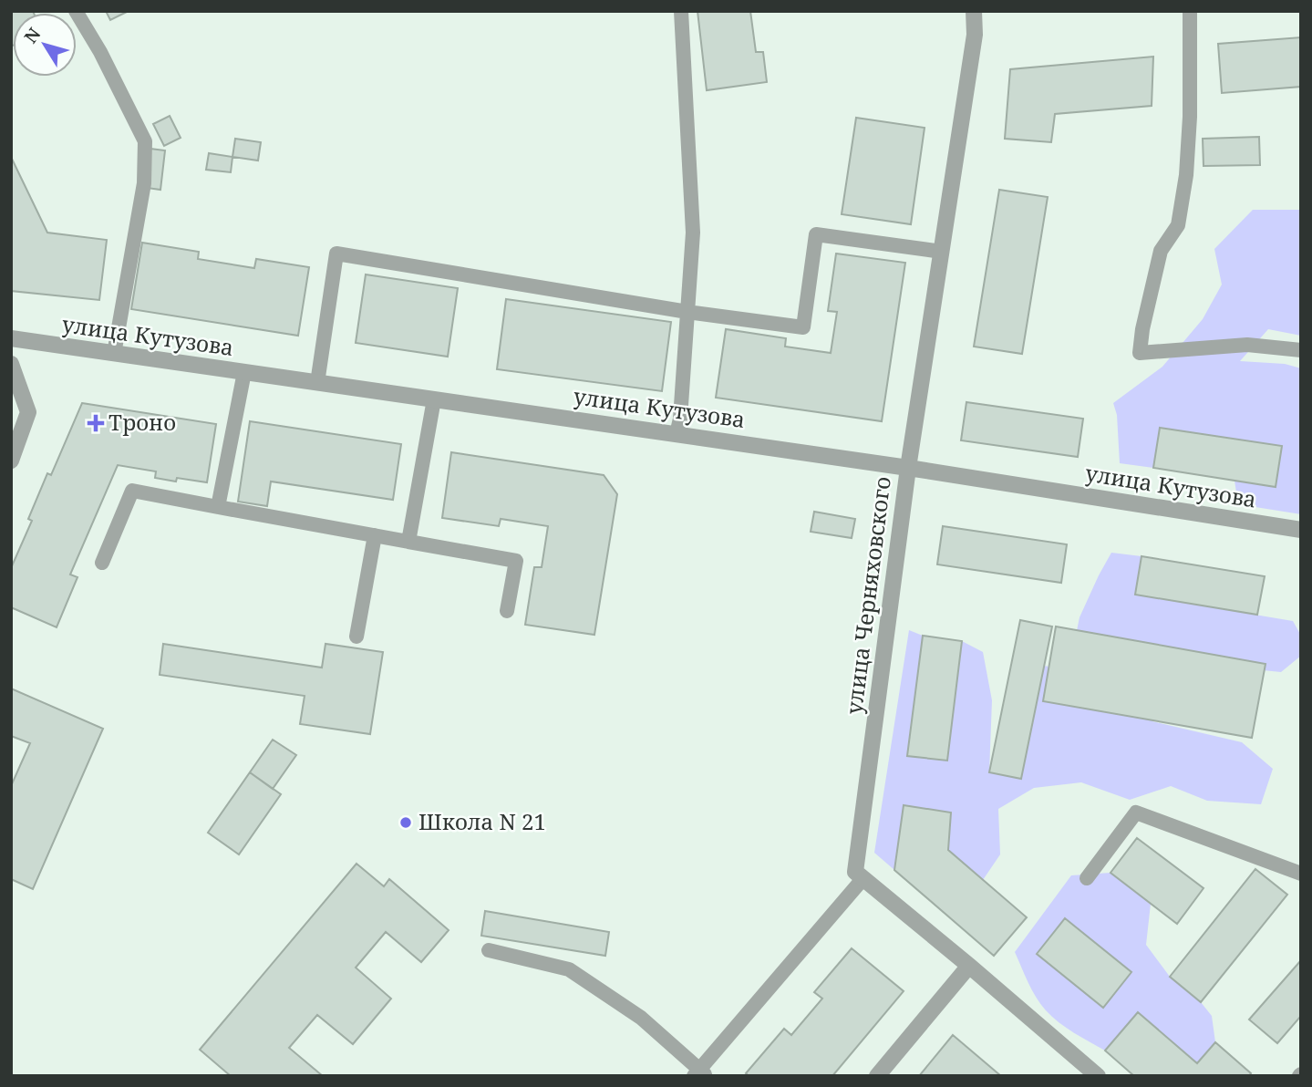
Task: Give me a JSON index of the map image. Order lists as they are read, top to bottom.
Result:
{
  "streets": {
    "street": ["улица Кутузова", "улица Черняховского"]
  },
  "crossings": [
    ["улица Кутузова", "улица Черняховского"]
  ],
  "places": {
    "health": ["Троно"],
    "other": ["Школа N 21"]
  },
  "north": "top left"
}
